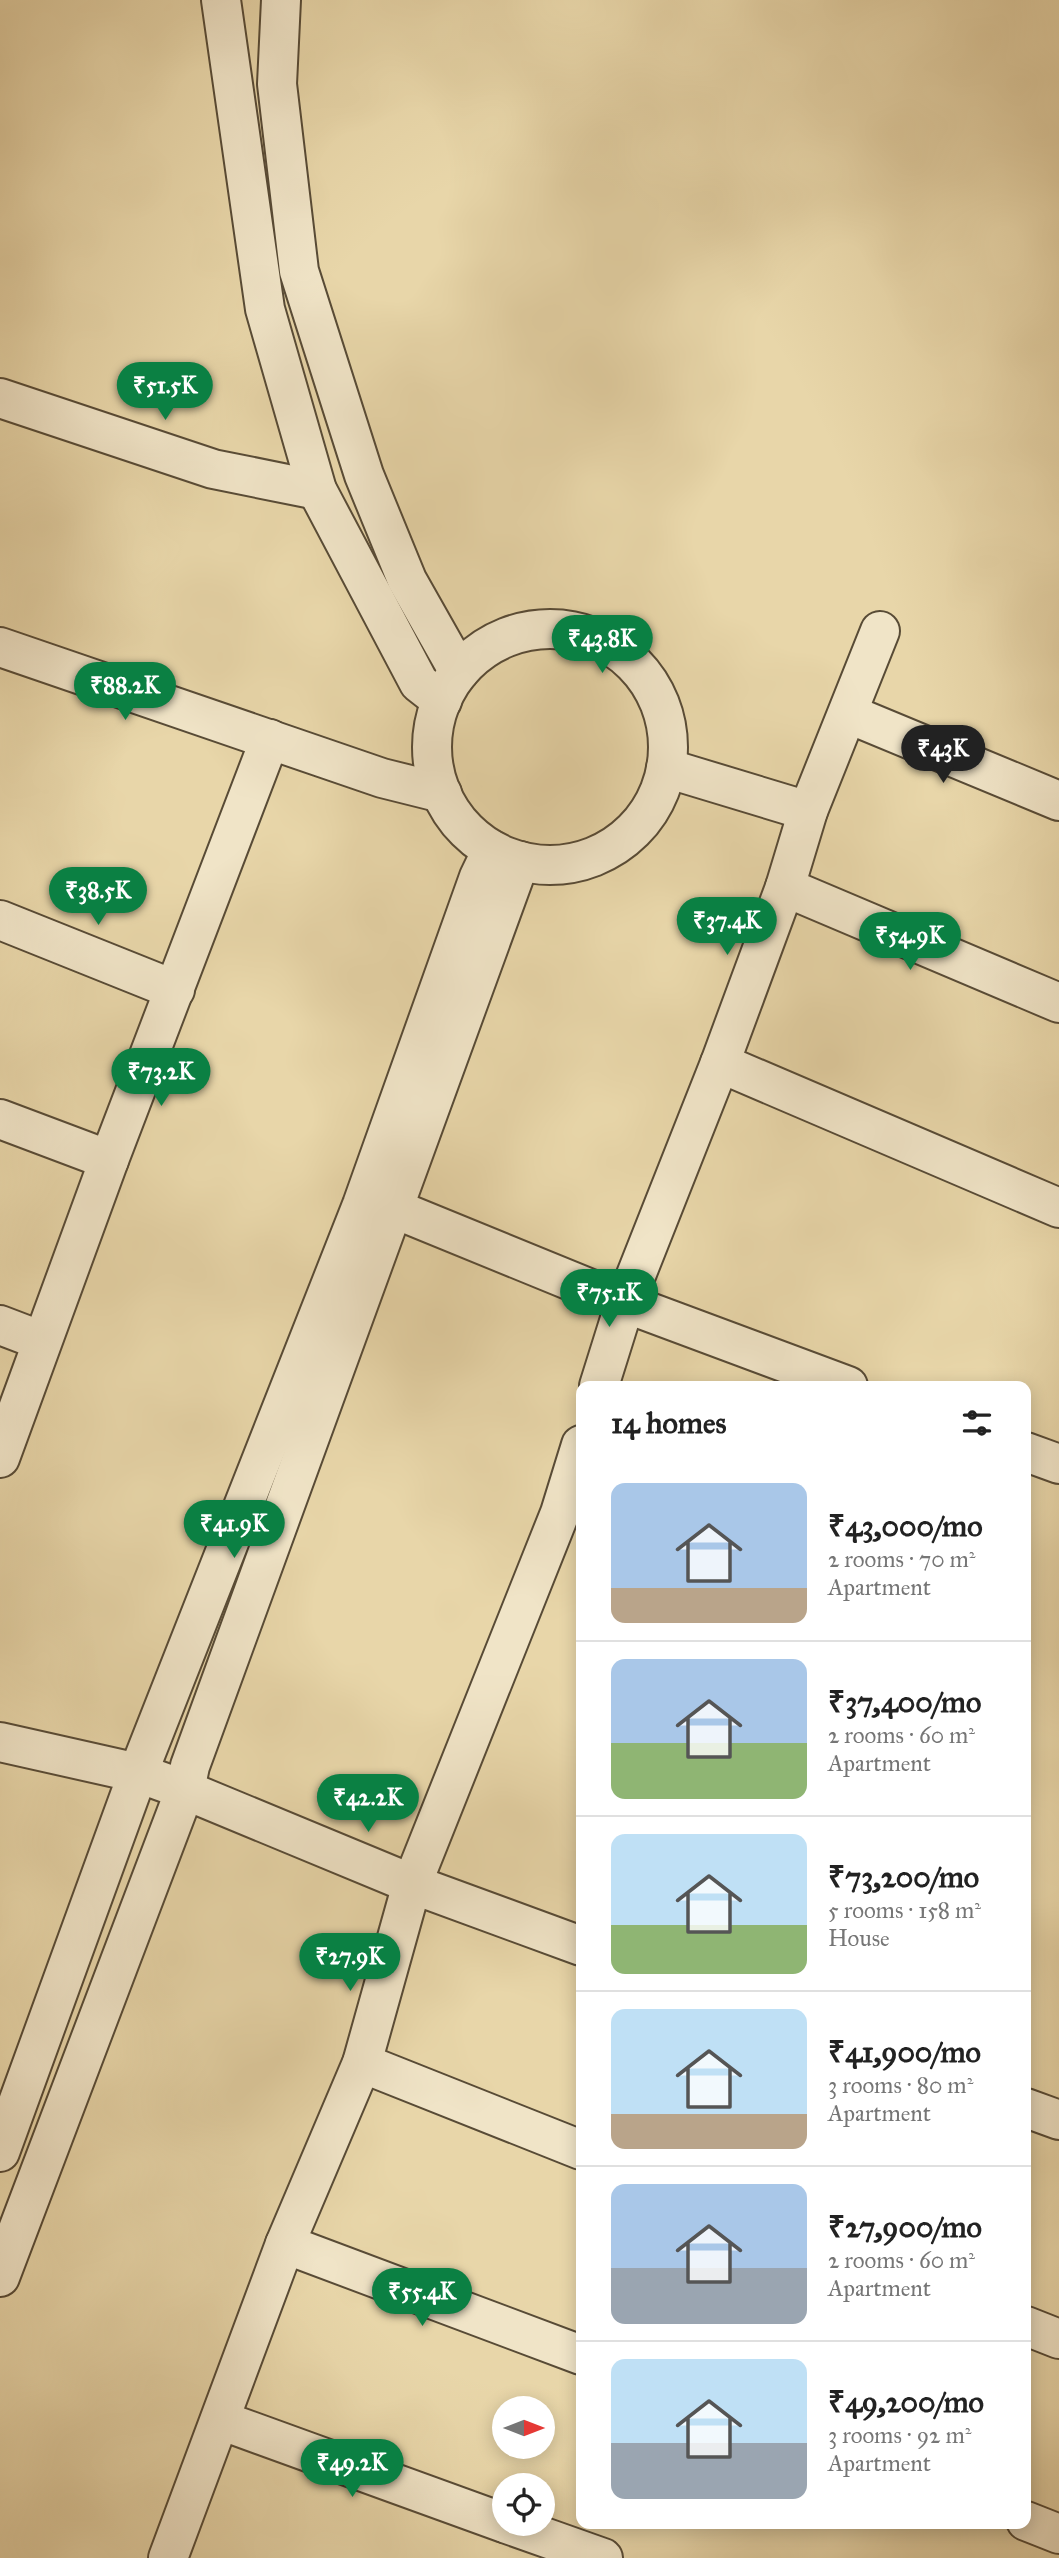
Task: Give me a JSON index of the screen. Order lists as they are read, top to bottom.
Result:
{
  "north": "right",
  "page": {
    "price": [
      "₹51.5K",
      "₹43.8K",
      "₹88.2K",
      "₹43K",
      "₹38.5K",
      "₹37.4K",
      "₹54.9K",
      "₹73.2K",
      "₹75.1K",
      "₹41.9K",
      "₹42.2K",
      "₹27.9K",
      "₹55.4K",
      "₹49.2K"
    ],
    "heading": "14 homes",
    "list": [
      {
        "name": "₹43,000/mo",
        "note": "2 rooms · 70 m² · Apartment"
      },
      {
        "name": "₹37,400/mo",
        "note": "2 rooms · 60 m² · Apartment"
      },
      {
        "name": "₹73,200/mo",
        "note": "5 rooms · 158 m² · House"
      },
      {
        "name": "₹41,900/mo",
        "note": "3 rooms · 80 m² · Apartment"
      },
      {
        "name": "₹27,900/mo",
        "note": "2 rooms · 60 m² · Apartment"
      },
      {
        "name": "₹49,200/mo",
        "note": "3 rooms · 92 m² · Apartment"
      }
    ]
  }
}
